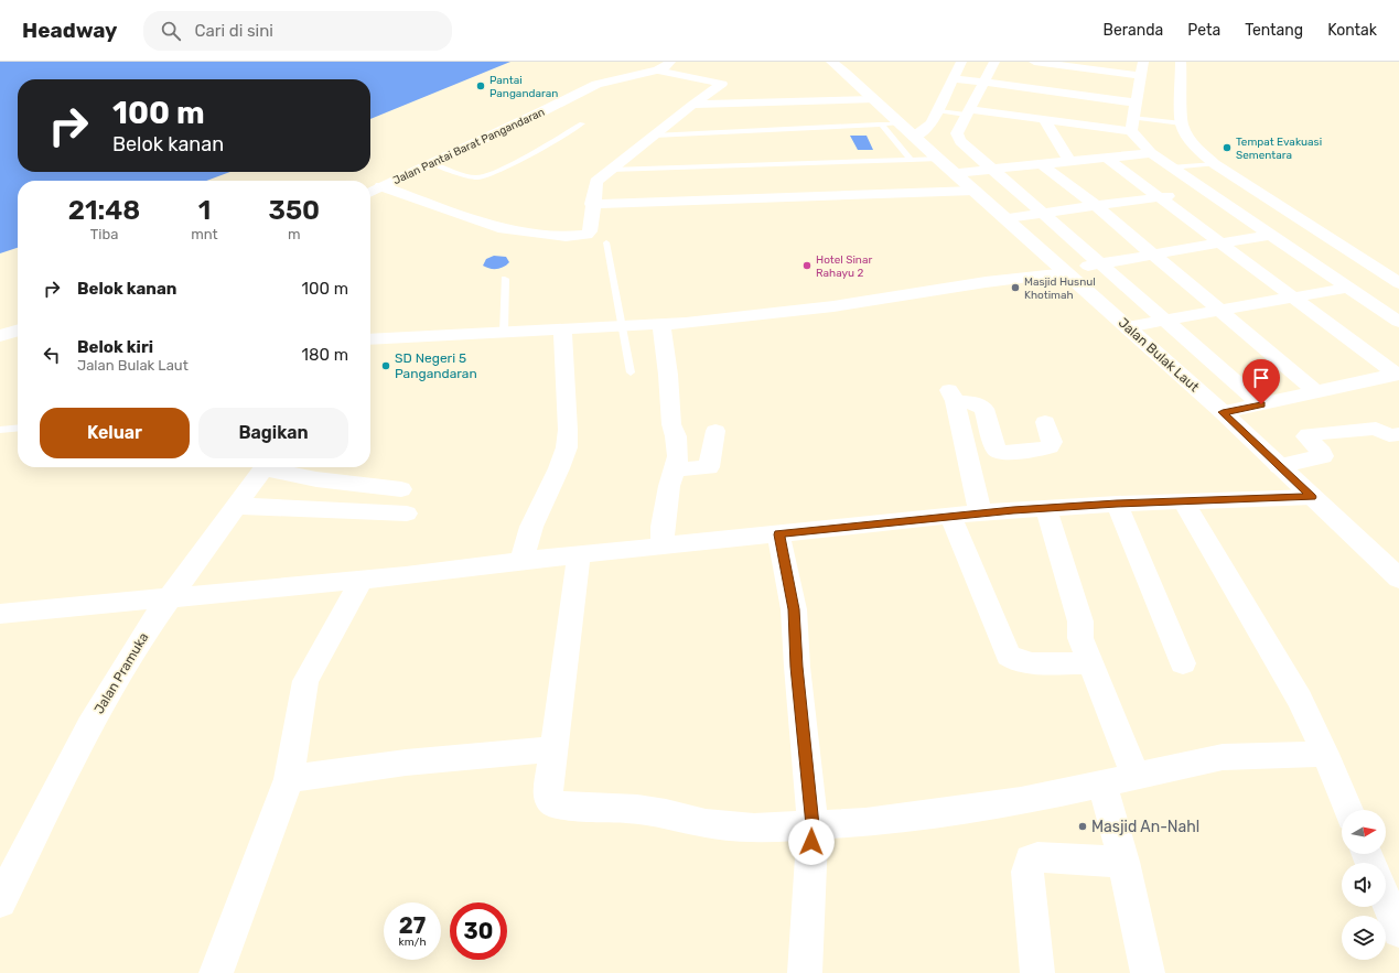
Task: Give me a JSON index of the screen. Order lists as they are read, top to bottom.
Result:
{
  "streets": {
    "street": ["Jalan Pantai Barat Pangandaran", "Jalan Bulak Laut", "Jalan Pramuka"]
  },
  "places": [
    "Pantai Pangandaran",
    "Tempat Evakuasi Sementara",
    "Hotel Sinar Rahayu 2",
    "Masjid Husnul Khotimah",
    "SD Negeri 5 Pangandaran",
    "Masjid An-Nahl"
  ],
  "north": "right",
  "page": {
    "header": "Headway",
    "search": "Cari di sini",
    "nav": [
      "Beranda",
      "Peta",
      "Tentang",
      "Kontak"
    ],
    "turn": ["100 m", "Belok kanan"],
    "eta": [
      "21:48",
      "Tiba",
      "1",
      "mnt",
      "350",
      "m"
    ],
    "list": [
      {
        "name": "Belok kanan",
        "value": "100 m"
      },
      {
        "name": "Belok kiri",
        "note": "Jalan Bulak Laut",
        "value": "180 m"
      }
    ],
    "buttons": ["Keluar", "Bagikan"],
    "speed": "27 km/h",
    "limit": "30"
  }
}
